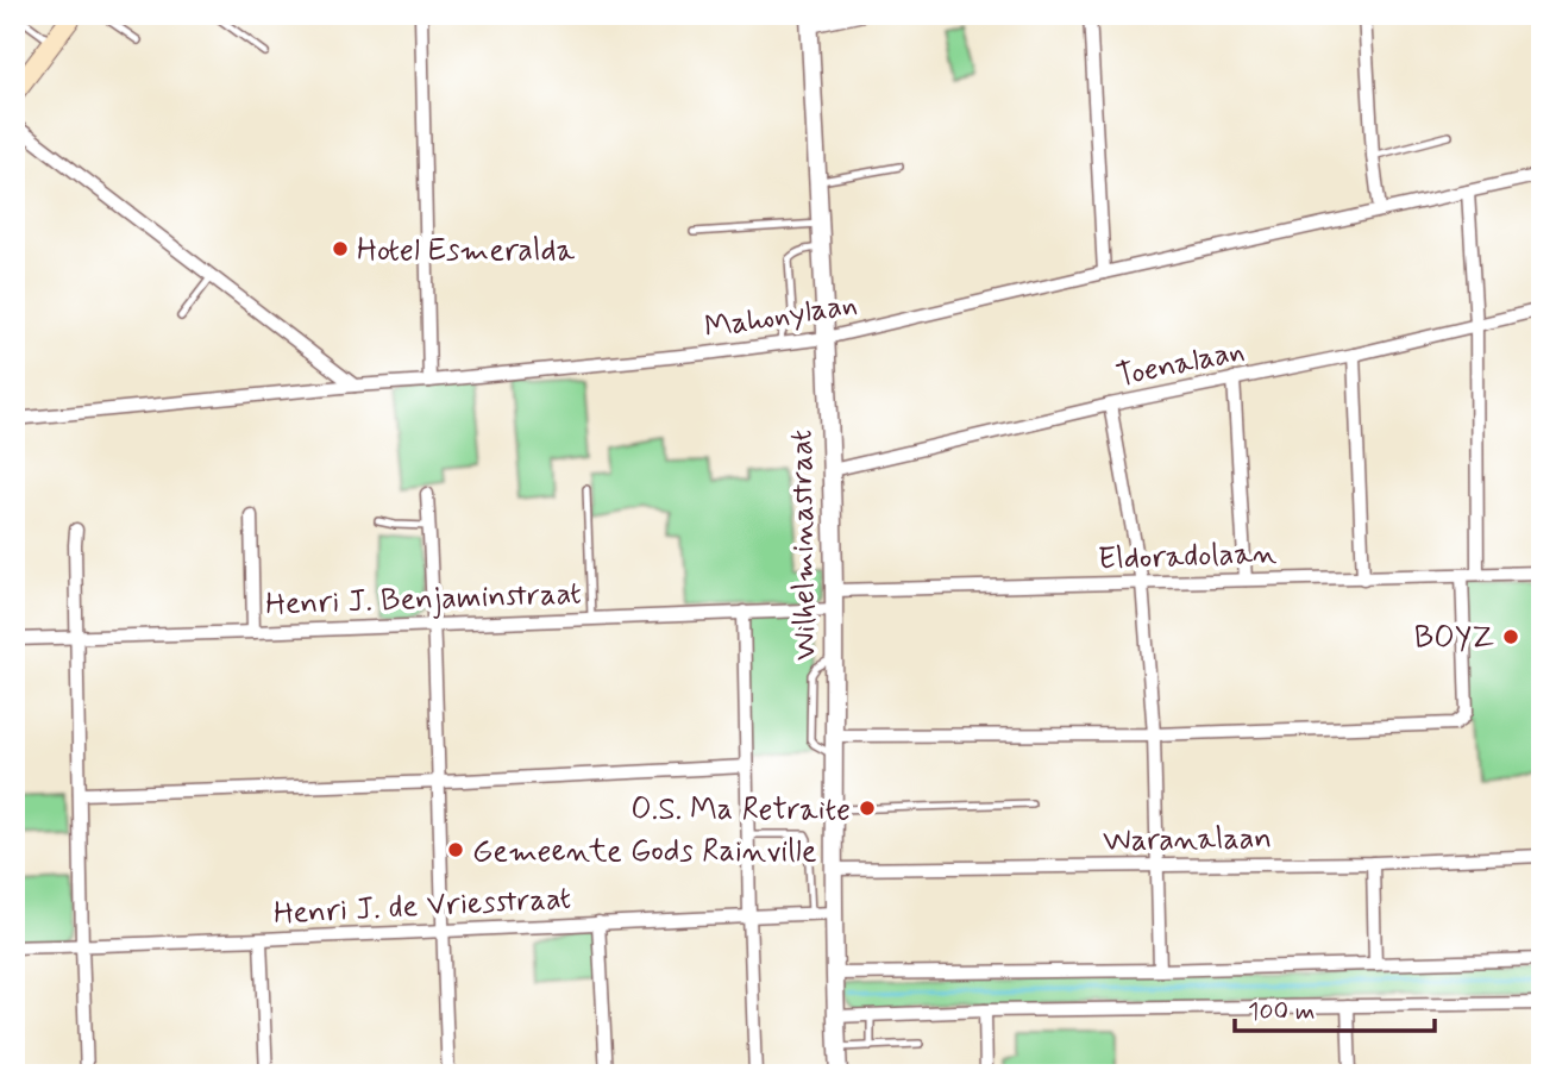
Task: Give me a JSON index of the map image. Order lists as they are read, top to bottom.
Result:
{
  "streets": {
    "street": [
      "Mahonylaan",
      "Toenalaan",
      "Wilhelminastraat",
      "Eldoradolaan",
      "Henri J. Benjaminstraat",
      "Waranalaan",
      "Henri J. de Vriesstraat"
    ]
  },
  "crossings": [
    ["Mahonylaan", "Wilhelminastraat"],
    ["Toenalaan", "Wilhelminastraat"],
    ["Wilhelminastraat", "Eldoradolaan"],
    ["Wilhelminastraat", "Henri J. Benjaminstraat"],
    ["Wilhelminastraat", "Waranalaan"],
    ["Wilhelminastraat", "Henri J. de Vriesstraat"]
  ],
  "places": [
    "Hotel Esmeralda",
    "BOYZ",
    "O.S. Ma Retraite",
    "Gemeente Gods Rainville"
  ],
  "scale_bar": "100 m"
}
